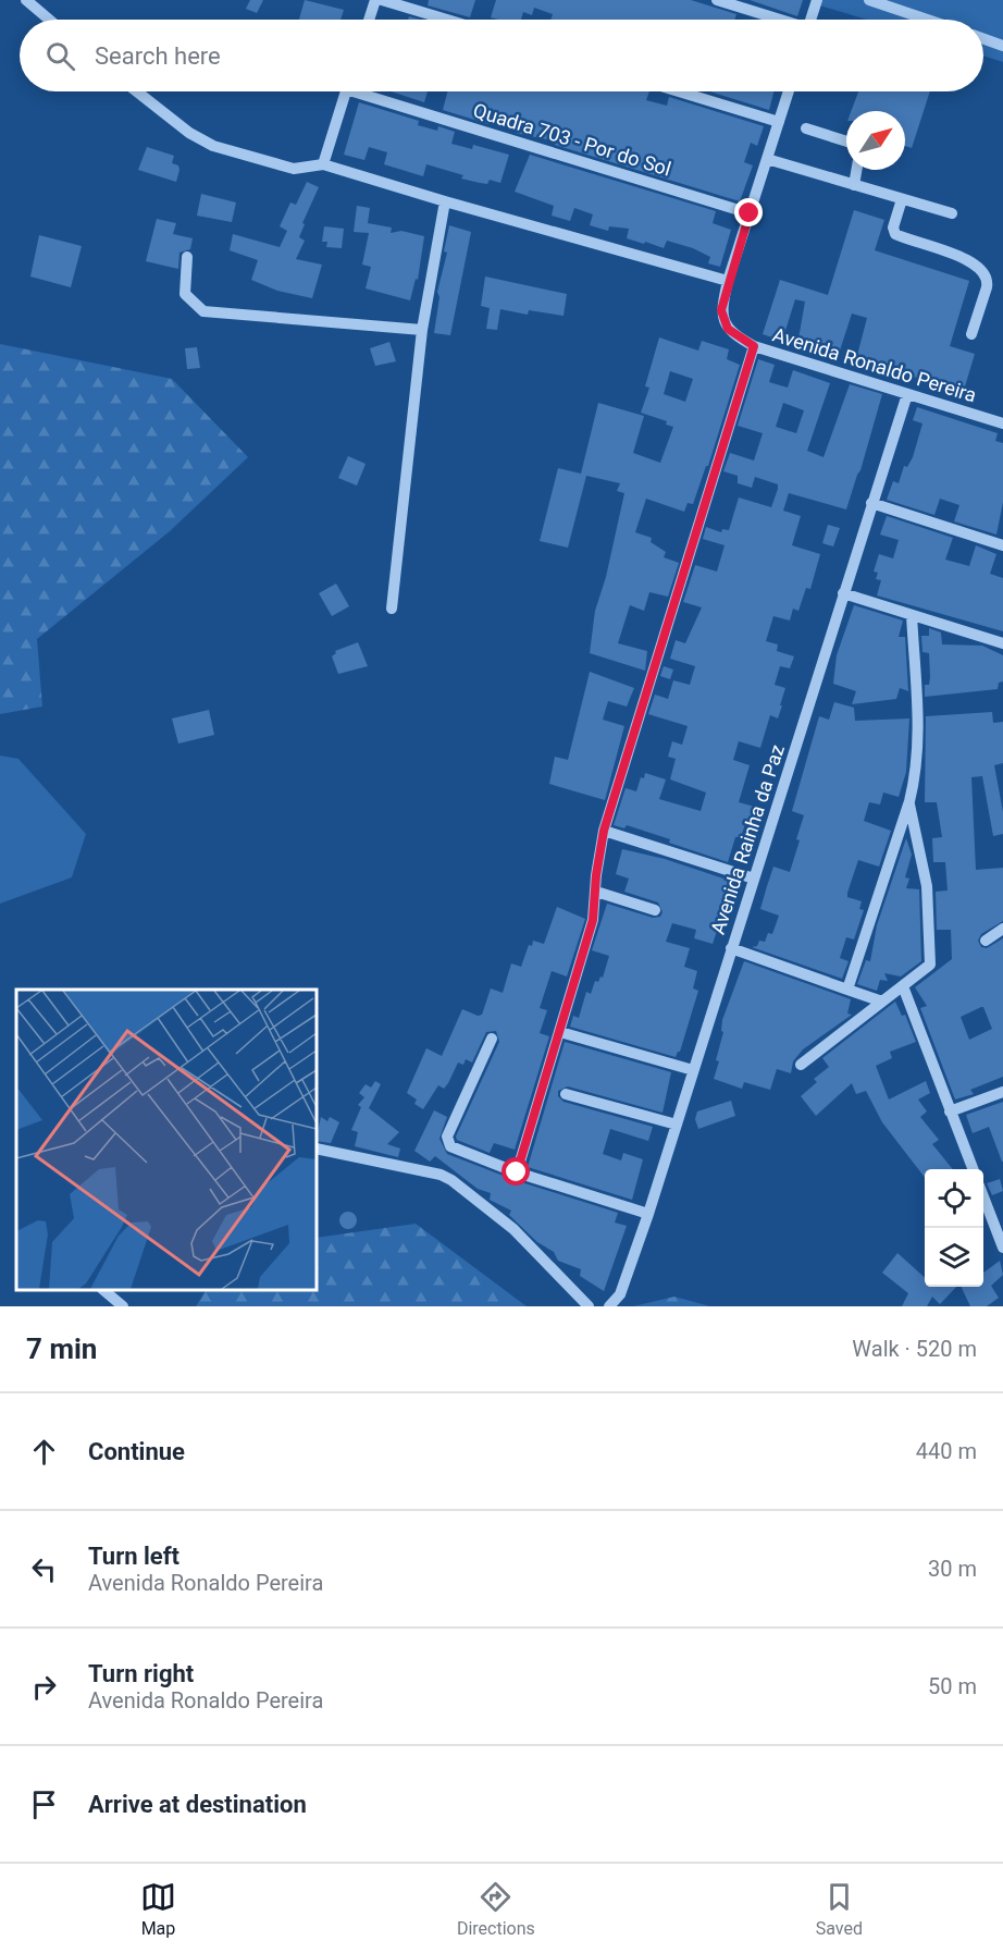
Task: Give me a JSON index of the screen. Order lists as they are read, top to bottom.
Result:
{
  "streets": {
    "street": ["Quadra 703 - Por do Sol", "Avenida Ronaldo Pereira", "Avenida Rainha da Paz"]
  },
  "crossings": [
    ["Quadra 703 - Por do Sol", "Avenida Ronaldo Pereira"],
    ["Avenida Ronaldo Pereira", "Avenida Rainha da Paz"]
  ],
  "north": "top right",
  "page": {
    "search": "Search here",
    "heading": ["7 min", "Walk · 520 m"],
    "list": [
      ["Continue", "440 m"],
      ["Turn left", "Avenida Ronaldo Pereira", "30 m"],
      ["Turn right", "Avenida Ronaldo Pereira", "50 m"],
      "Arrive at destination"
    ],
    "nav": ["Map", "Directions", "Saved"]
  }
}
